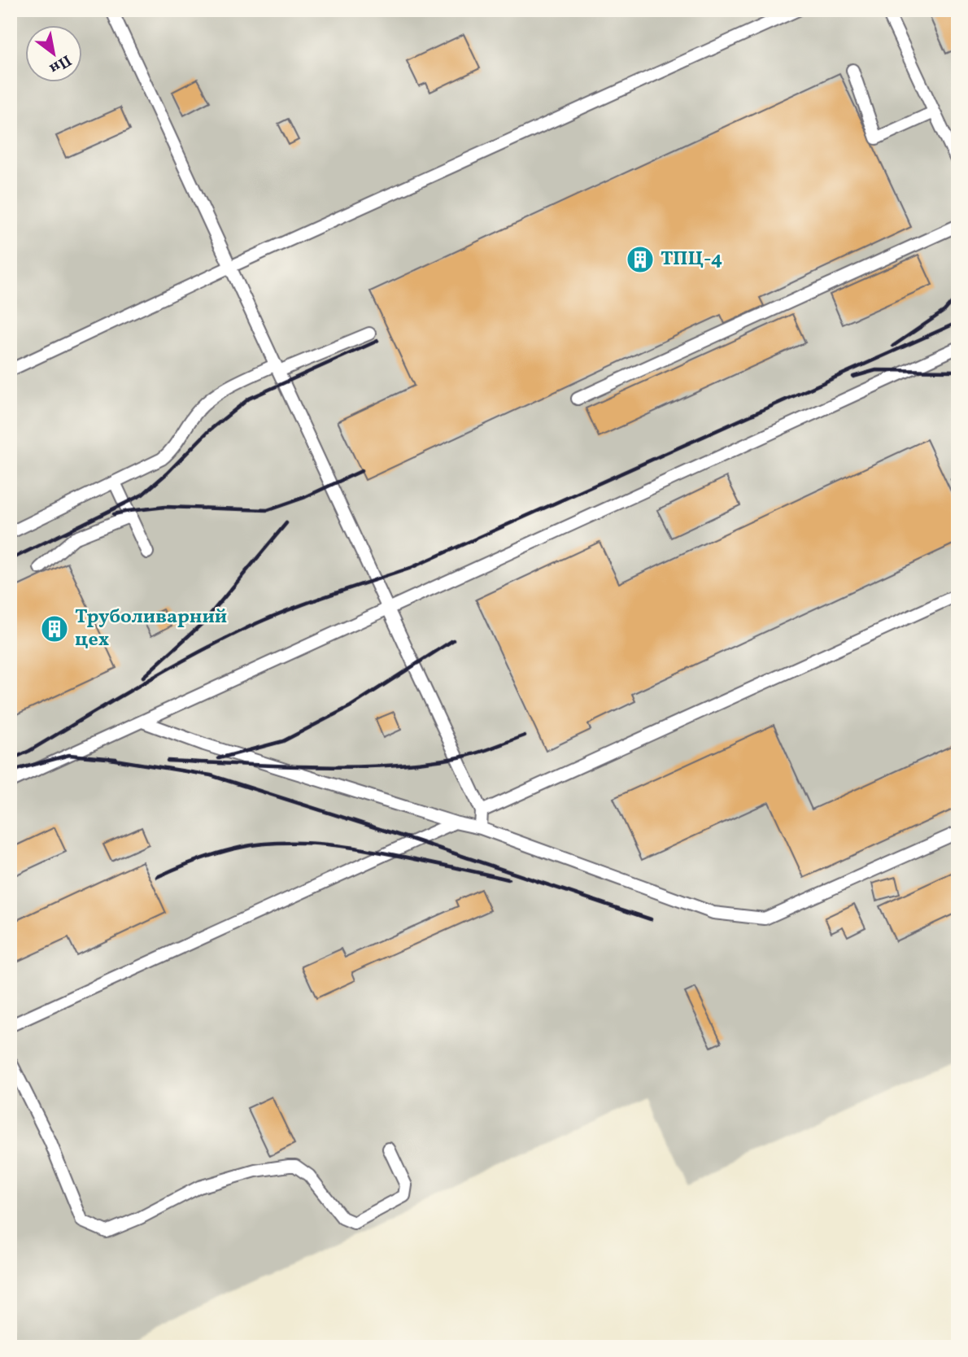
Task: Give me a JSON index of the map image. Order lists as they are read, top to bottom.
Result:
{
  "places": {
    "building": ["ТПЦ-4", "Труболиварний цех"]
  },
  "north": "bottom right"
}
